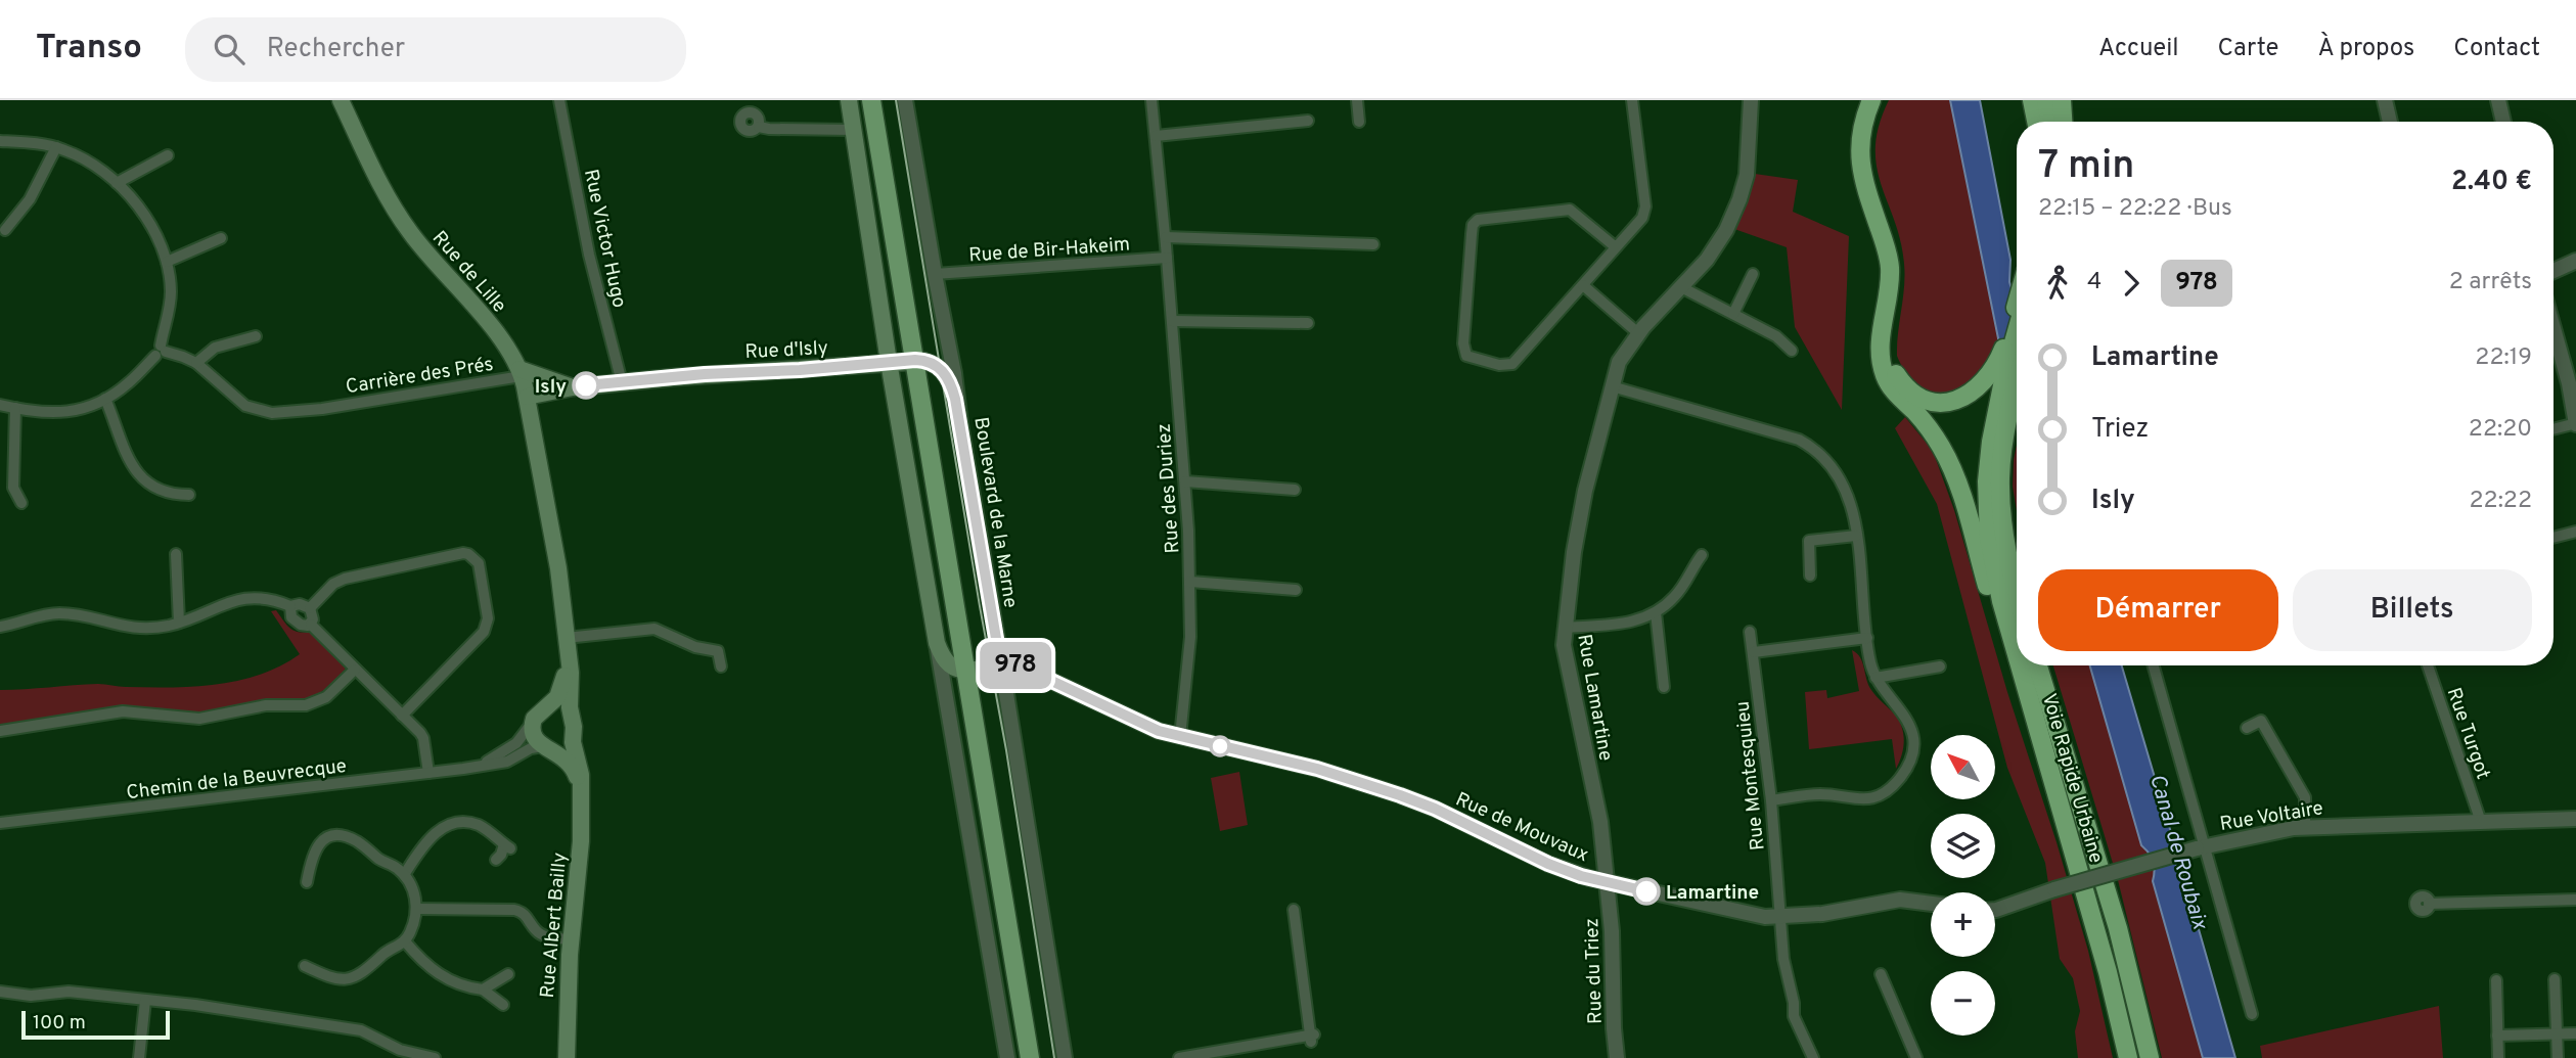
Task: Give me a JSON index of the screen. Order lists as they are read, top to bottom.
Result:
{
  "streets": {
    "highway": ["Voie Rapide Urbaine"],
    "main road": ["Rue de Lille", "Rue d'Isly", "Rue Albert Bailly"],
    "street": [
      "Rue Victor Hugo",
      "Rue de Bir-Hakeim",
      "Carrière des Prés",
      "Rue des Duriez",
      "Boulevard de la Marne",
      "Rue Lamartine",
      "Rue Turgot",
      "Rue Montesquieu",
      "Chemin de la Beuvrecque",
      "Rue Voltaire",
      "Rue de Mouvaux",
      "Rue du Triez"
    ]
  },
  "crossings": [
    ["Rue Victor Hugo", "Rue d'Isly"],
    ["Rue de Bir-Hakeim", "Rue des Duriez"],
    ["Rue de Bir-Hakeim", "Boulevard de la Marne"],
    ["Rue de Lille", "Rue d'Isly"],
    ["Rue de Lille", "Carrière des Prés"],
    ["Rue d'Isly", "Carrière des Prés"],
    ["Rue des Duriez", "Rue de Mouvaux"],
    ["Boulevard de la Marne", "Rue de Mouvaux"],
    ["Rue Lamartine", "Rue de Mouvaux"],
    ["Rue Lamartine", "Rue du Triez"],
    ["Rue Turgot", "Rue Voltaire"],
    ["Rue de Mouvaux", "Rue du Triez"]
  ],
  "water": ["Canal de Roubaix"],
  "places": ["Isly", "Lamartine"],
  "lines": ["bus line 978"],
  "scale_bar": "100 m",
  "north": "top left",
  "page": {
    "header": "Transo",
    "search": "Rechercher",
    "nav": [
      "Accueil",
      "Carte",
      "À propos",
      "Contact"
    ],
    "on_map": "978",
    "heading": ["7 min", "22:15 – 22:22 · Bus", "2.40 €"],
    "legs": ["4", "978", "2 arrêts"],
    "list": [
      {
        "name": "Lamartine",
        "value": "22:19"
      },
      {
        "name": "Triez",
        "value": "22:20"
      },
      {
        "name": "Isly",
        "value": "22:22"
      }
    ],
    "buttons": ["Démarrer", "Billets"],
    "map_buttons": ["+", "−"],
    "scale": "100 m"
  }
}
